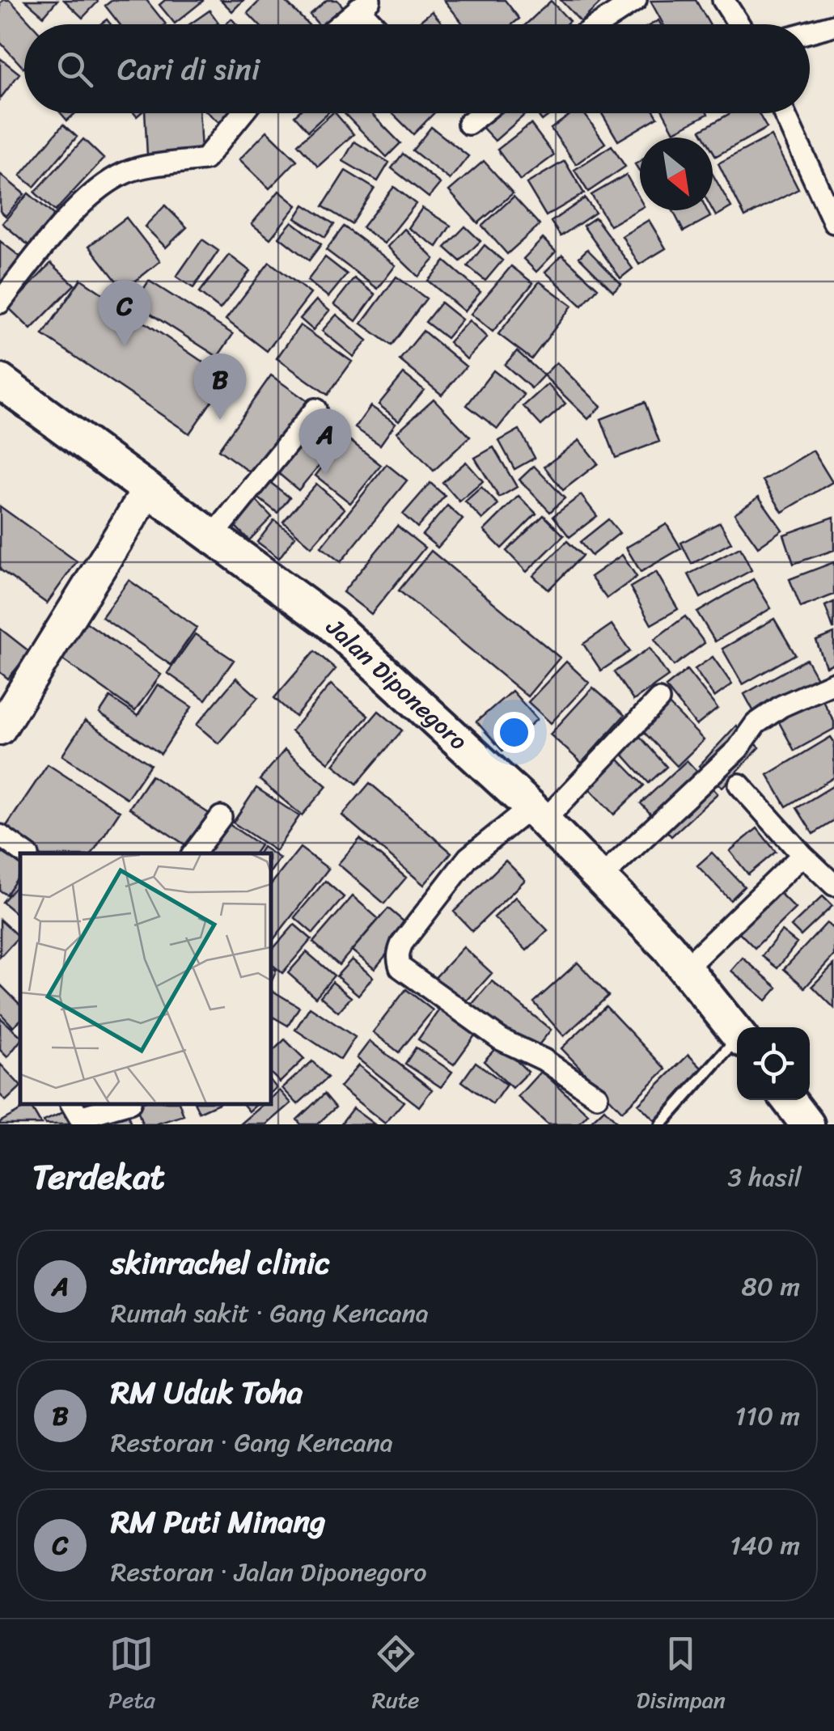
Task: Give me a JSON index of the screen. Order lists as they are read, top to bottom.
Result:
{
  "streets": {
    "main road": ["Jalan Diponegoro"]
  },
  "north": "bottom right",
  "page": {
    "search": "Cari di sini",
    "pins": ["C", "B", "A"],
    "heading": ["Terdekat", "3 hasil"],
    "list": [
      {
        "mark": "A",
        "name": "skinrachel clinic",
        "note": "Rumah sakit · Gang Kencana",
        "value": "80 m"
      },
      {
        "mark": "B",
        "name": "RM Uduk Toha",
        "note": "Restoran · Gang Kencana",
        "value": "110 m"
      },
      {
        "mark": "C",
        "name": "RM Puti Minang",
        "note": "Restoran · Jalan Diponegoro",
        "value": "140 m"
      }
    ],
    "nav": ["Peta", "Rute", "Disimpan"]
  }
}
